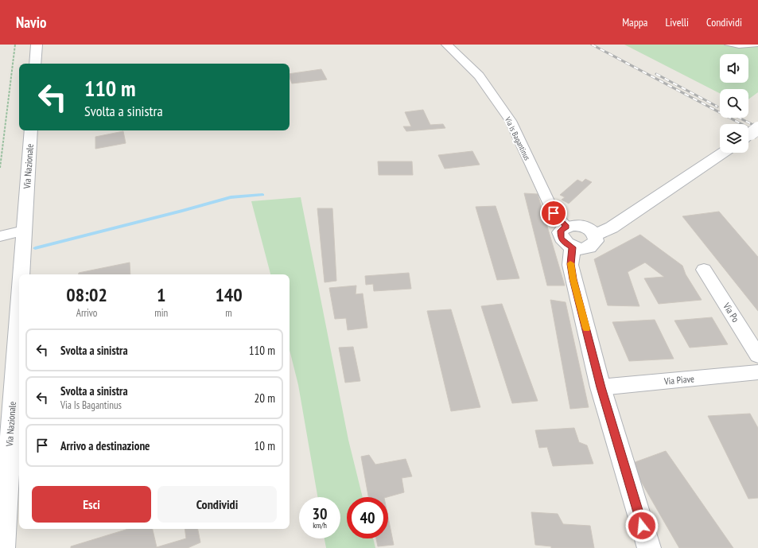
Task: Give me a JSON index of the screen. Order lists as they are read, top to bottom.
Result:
{
  "streets": {
    "street": [
      "Via Is Bagantinus",
      "Via Nazionale",
      "Via Po",
      "Via Piave"
    ]
  },
  "page": {
    "header": "Navio",
    "nav": ["Mappa", "Livelli", "Condividi"],
    "turn": ["110 m", "Svolta a sinistra"],
    "eta": [
      "08:02",
      "Arrivo",
      "1",
      "min",
      "140",
      "m"
    ],
    "list": [
      {
        "name": "Svolta a sinistra",
        "value": "110 m"
      },
      {
        "name": "Svolta a sinistra",
        "note": "Via Is Bagantinus",
        "value": "20 m"
      },
      {
        "name": "Arrivo a destinazione",
        "value": "10 m"
      }
    ],
    "buttons": ["Esci", "Condividi"],
    "speed": "30 km/h",
    "limit": "40"
  }
}
